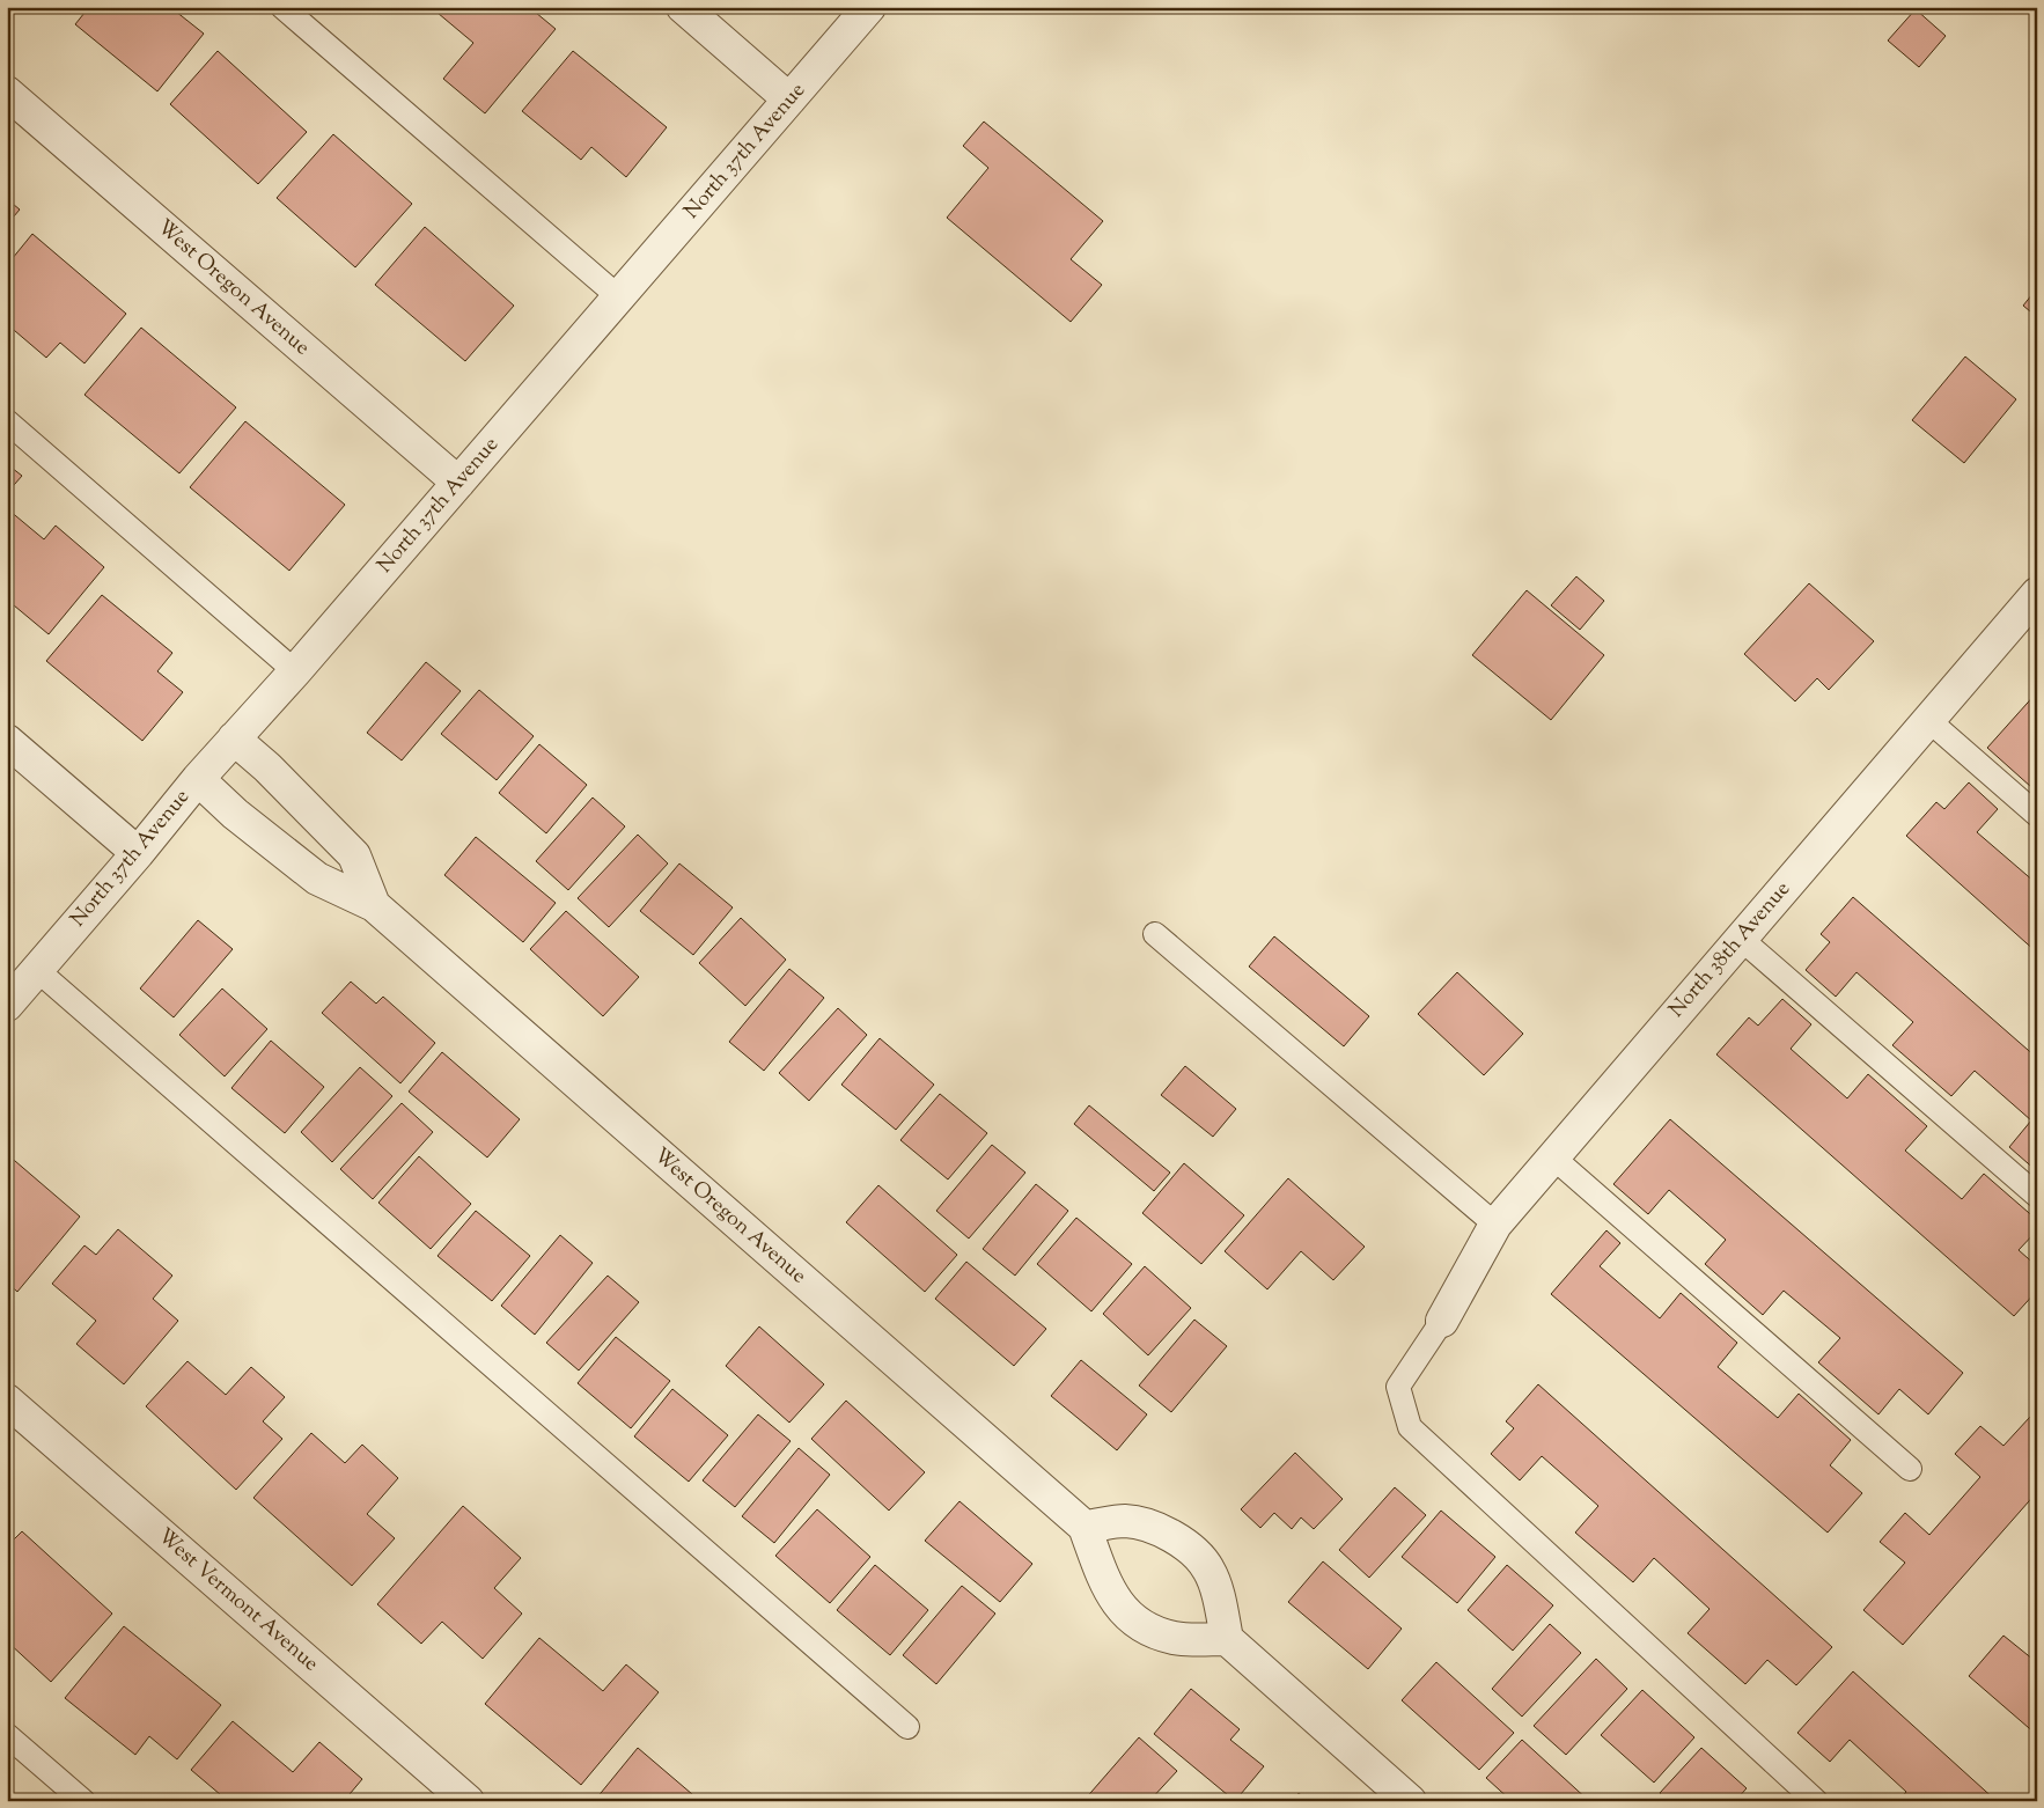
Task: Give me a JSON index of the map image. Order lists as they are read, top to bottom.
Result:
{
  "streets": {
    "street": [
      "North 37th Avenue",
      "West Oregon Avenue",
      "North 38th Avenue",
      "West Vermont Avenue"
    ]
  },
  "crossings": [
    ["North 37th Avenue", "West Oregon Avenue"]
  ]
}
